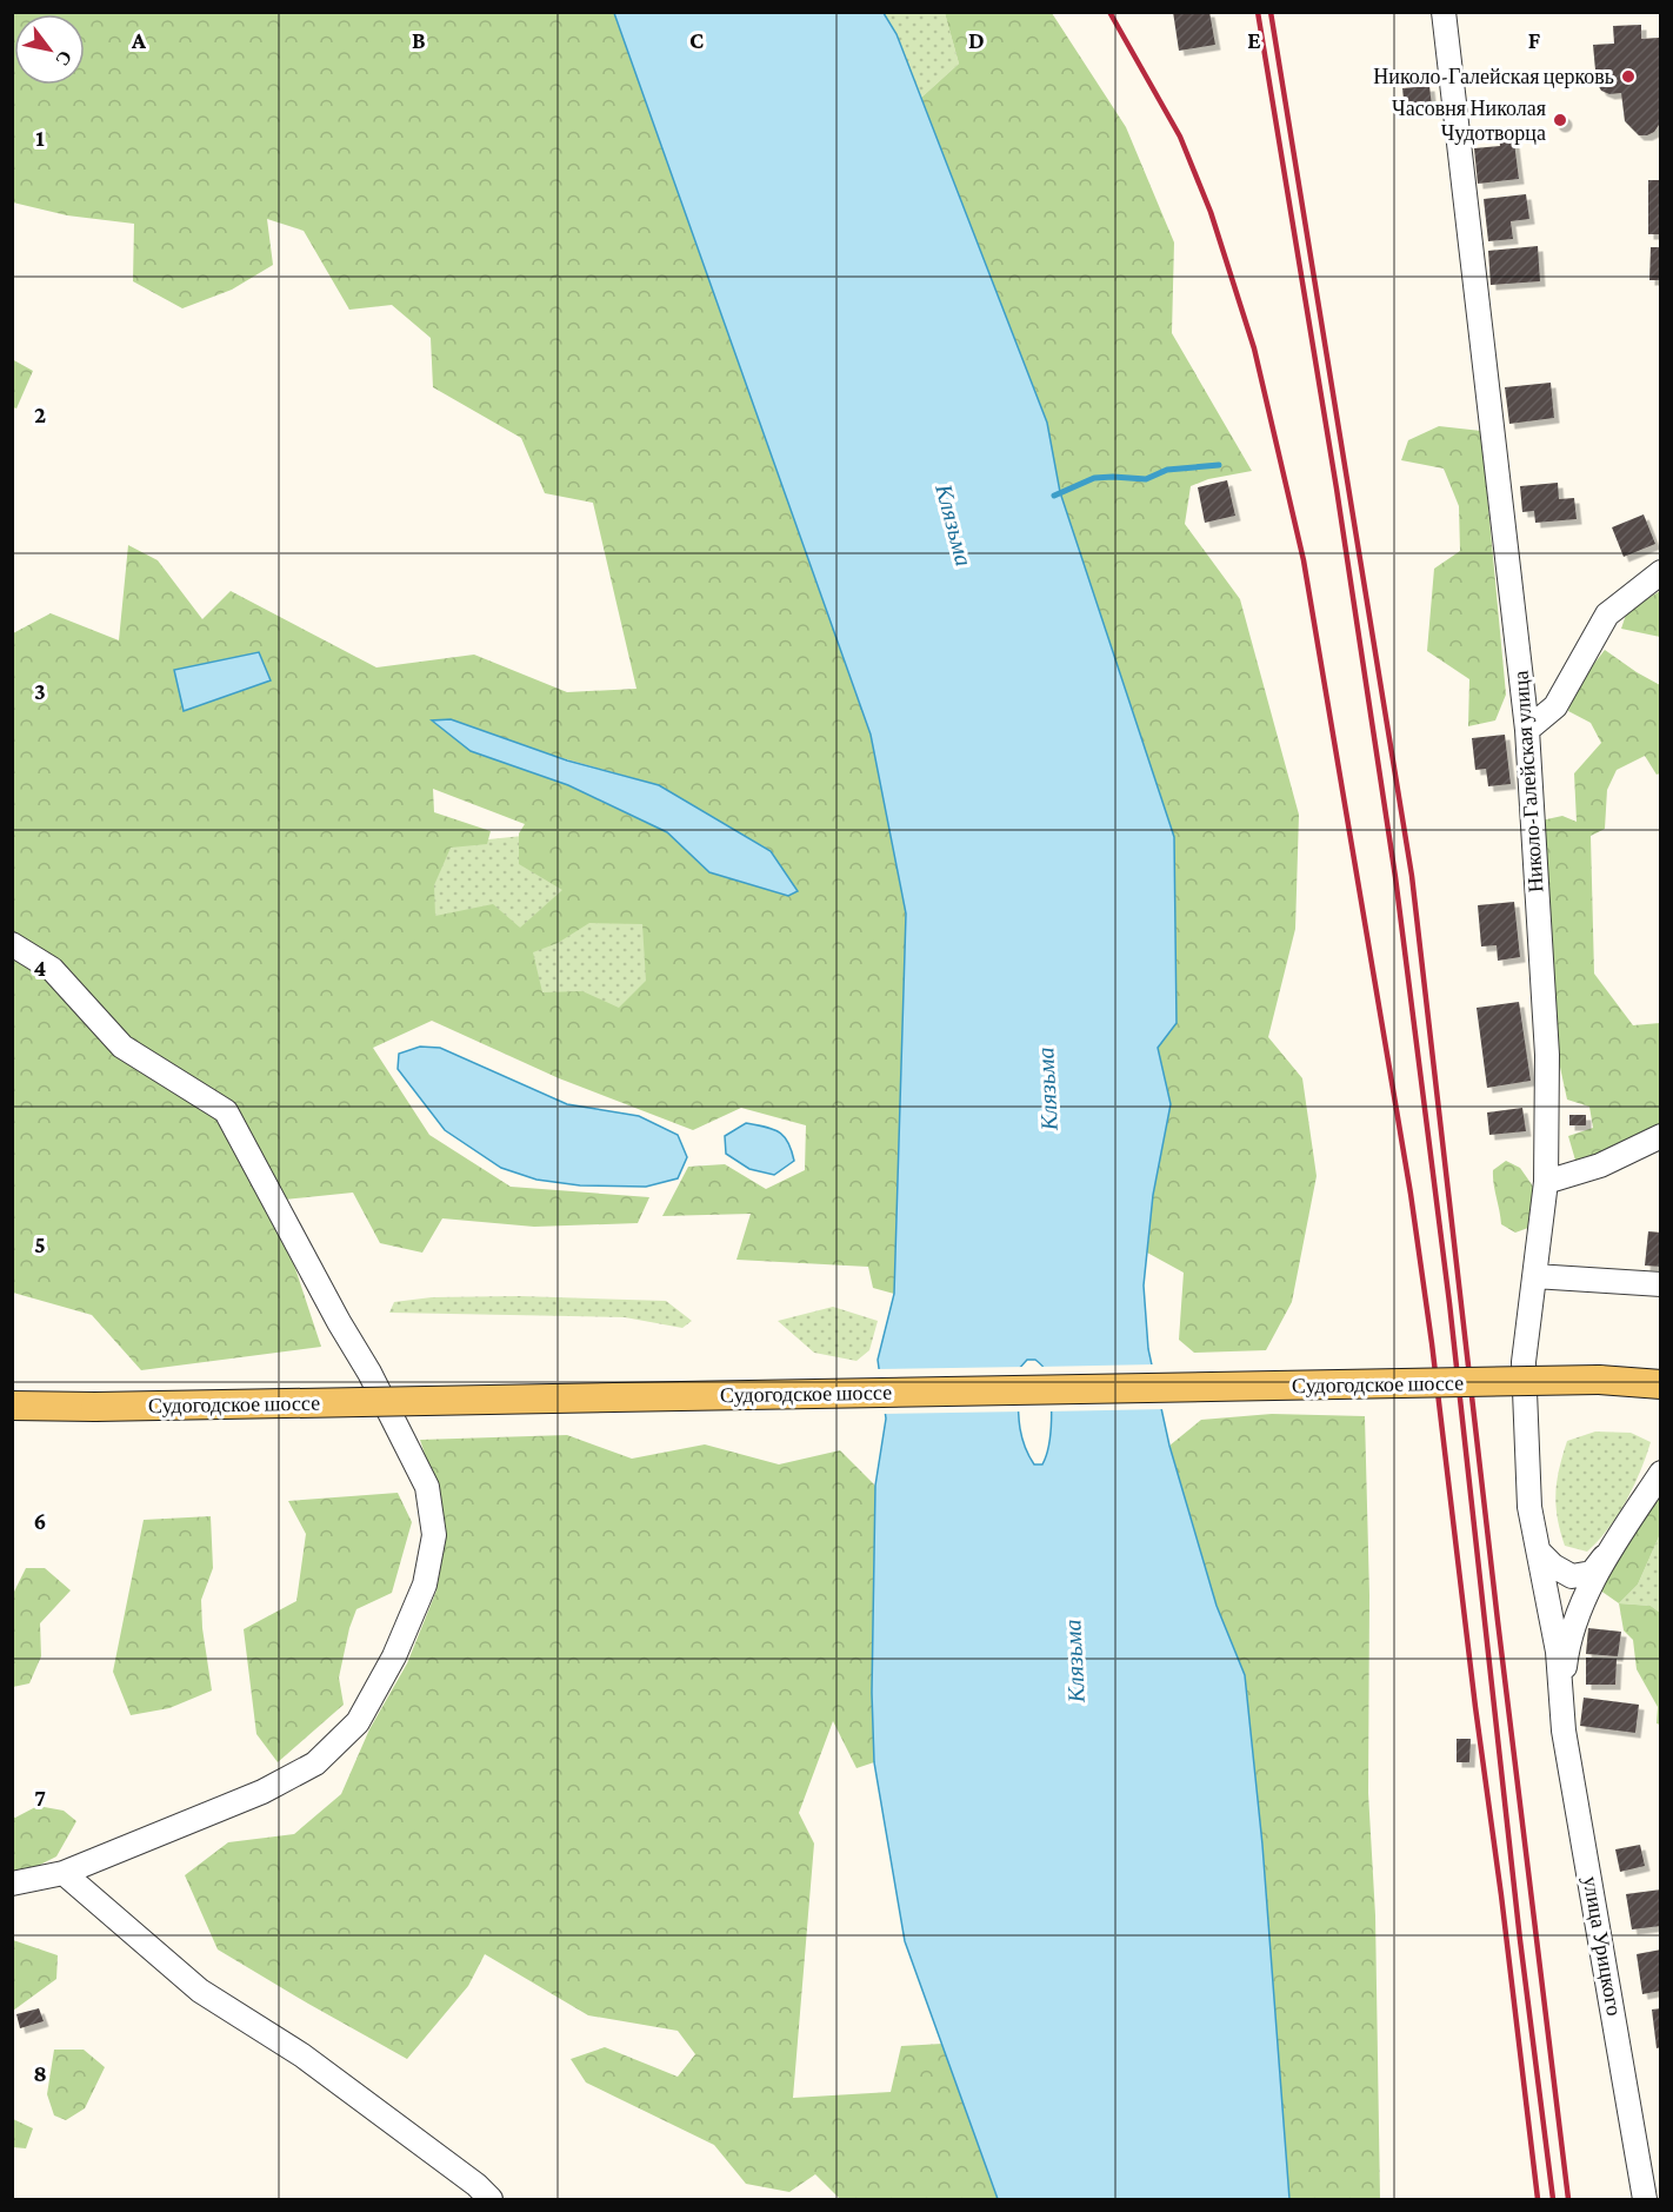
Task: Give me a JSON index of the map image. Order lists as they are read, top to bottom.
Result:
{
  "streets": {
    "main road": ["Судогодское шоссе"],
    "street": ["Николо-Галейская улица", "улица Урицкого"]
  },
  "crossings": [
    ["Николо-Галейская улица", "улица Урицкого"]
  ],
  "water": ["Клязьма"],
  "places": ["Николо-Галейская церковь", "Часовня Николая Чудотворца"],
  "north": "bottom right",
  "grid": {
    "columns": [
      "A",
      "B",
      "C",
      "D",
      "E",
      "F"
    ],
    "rows": [
      "1",
      "2",
      "3",
      "4",
      "5",
      "6",
      "7",
      "8"
    ]
  }
}
